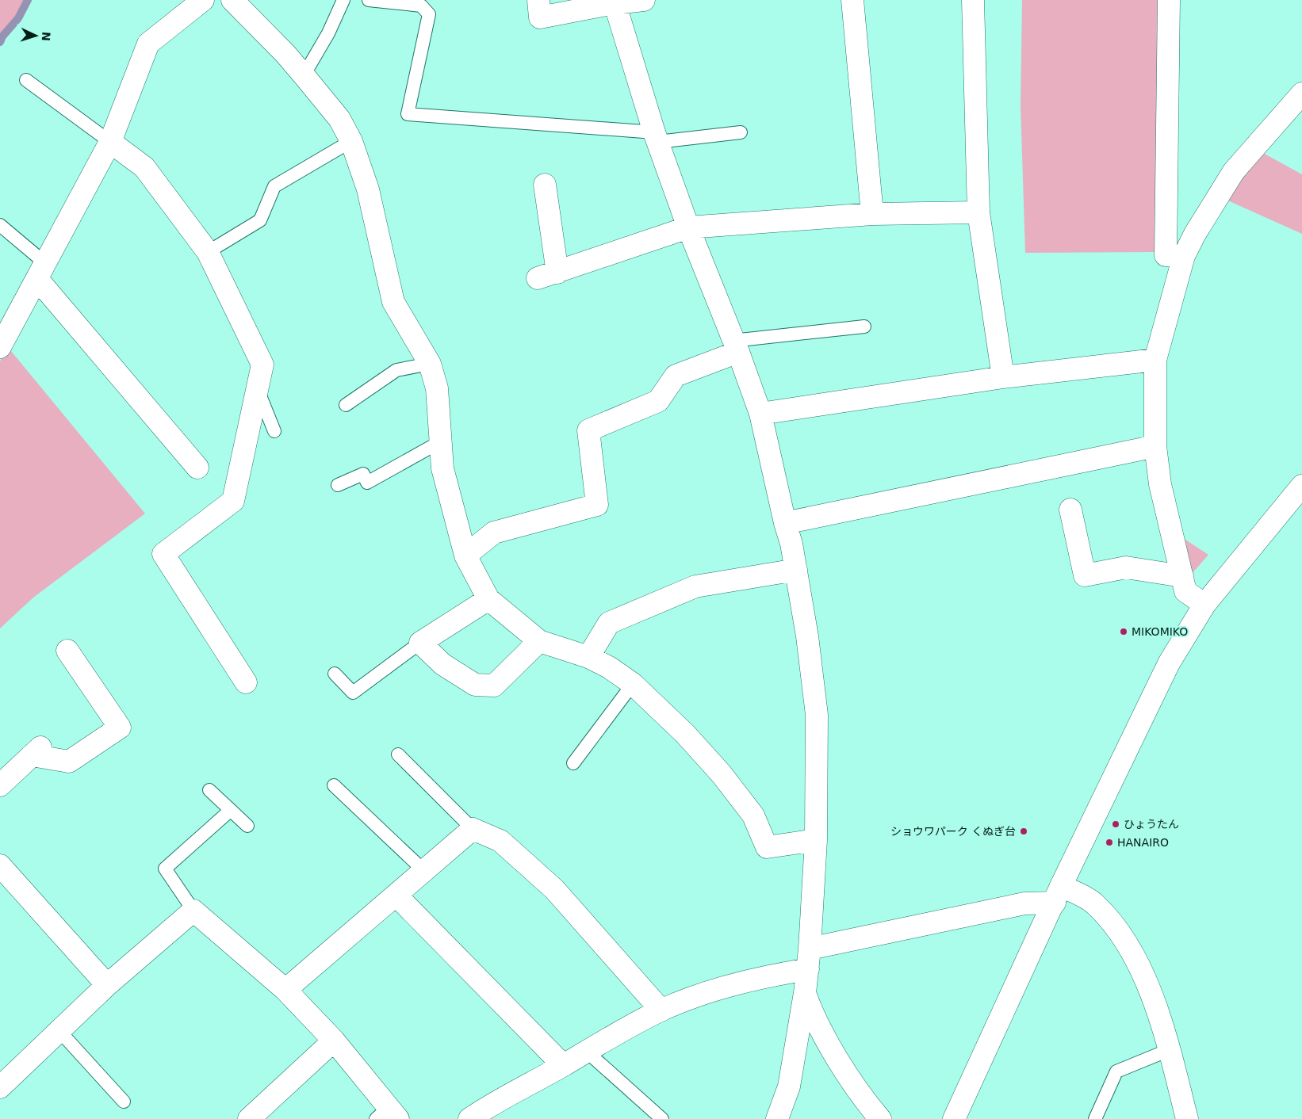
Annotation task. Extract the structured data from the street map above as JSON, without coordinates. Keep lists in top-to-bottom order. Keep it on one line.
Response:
{"places":["MIKOMIKO","ひょうたん","ショウワパーク くぬぎ台","HANAIRO"],"north":"right"}
